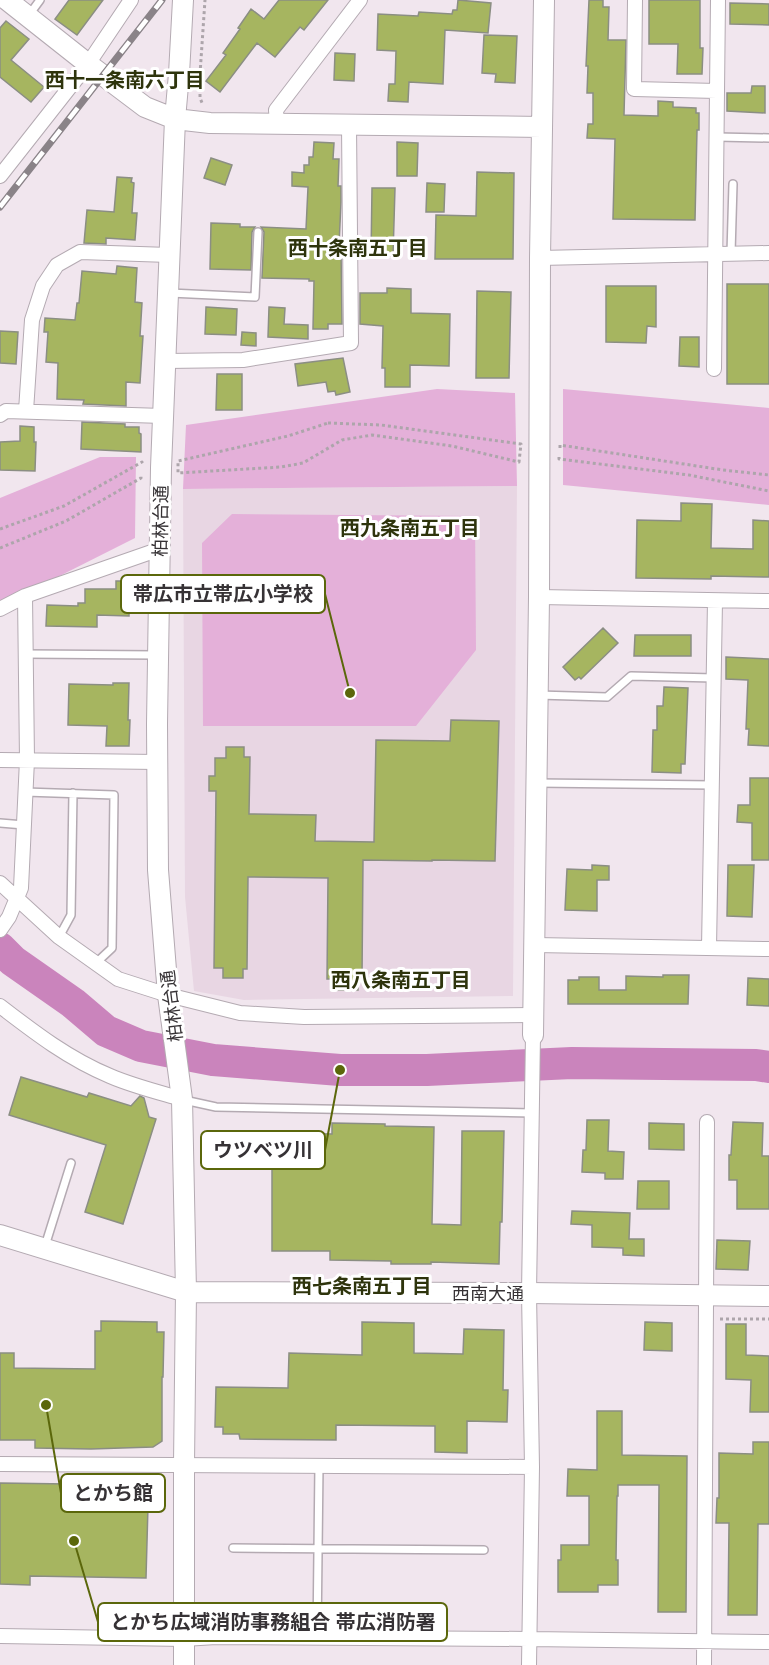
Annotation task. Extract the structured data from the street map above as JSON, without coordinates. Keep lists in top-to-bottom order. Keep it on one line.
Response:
{"streets":{"street":["柏林台通","西南大通"]},"crossings":[["柏林台通","西南大通"]],"districts":["西十一条南六丁目","西十条南五丁目","西九条南五丁目","西八条南五丁目","西七条南五丁目"],"places":["帯広市立帯広小学校","ウツベツ川","とかち館","とかち広域消防事務組合 帯広消防署"]}
